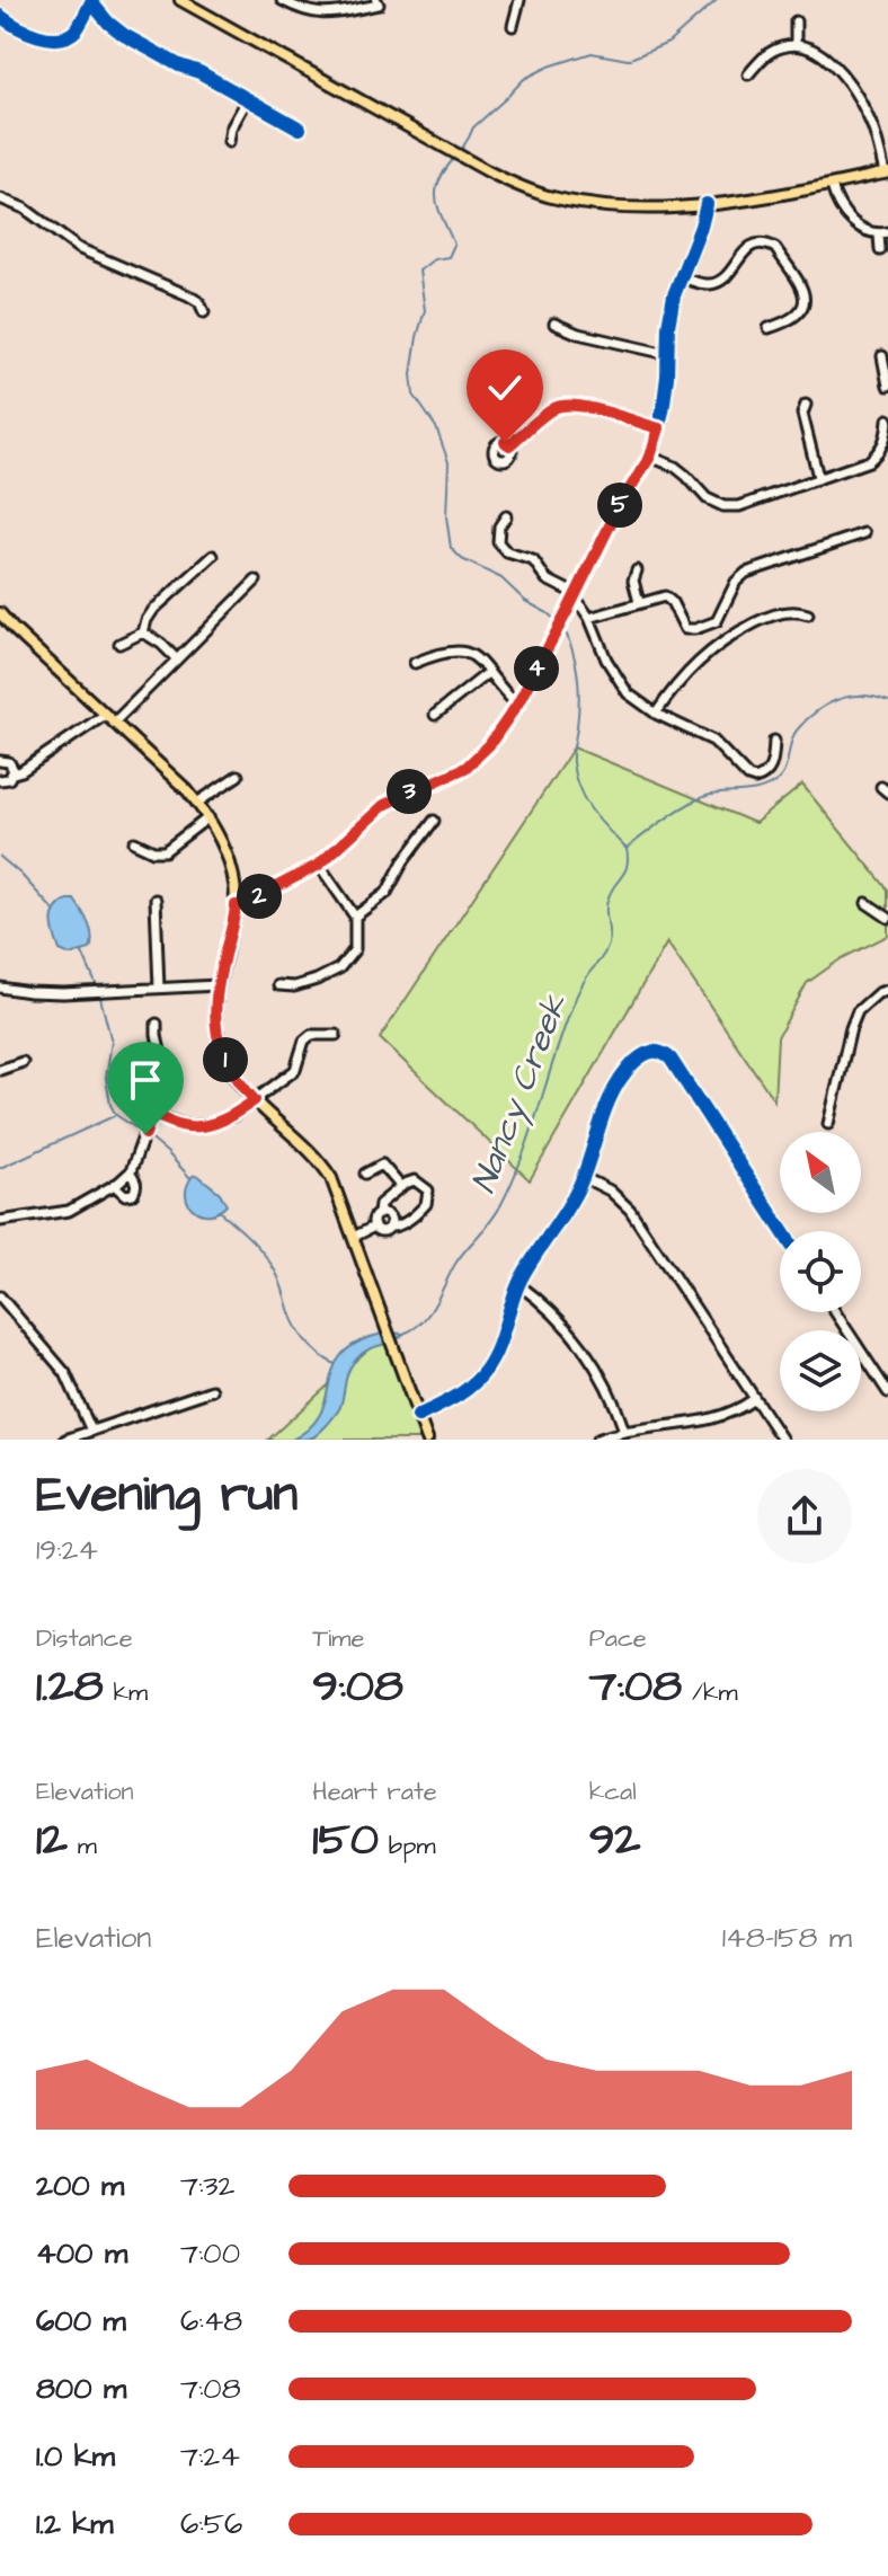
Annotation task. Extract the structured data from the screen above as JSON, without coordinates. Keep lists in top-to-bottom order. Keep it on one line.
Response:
{"water":["Nancy Creek"],"north":"top left","page":{"pins":["5","4","3","2","1"],"heading":["Evening run","19:24"],"stats":[["Distance","1.28 km"],["Time","9:08"],["Pace","7:08 /km"],["Elevation","12 m"],["Heart rate","150 bpm"],["kcal","92"]],"chart":["Elevation","148–158 m"],"list":[{"name":"200 m","note":"7:32"},{"name":"400 m","note":"7:00"},{"name":"600 m","note":"6:48"},{"name":"800 m","note":"7:08"},{"name":"1.0 km","note":"7:24"},{"name":"1.2 km","note":"6:56"}]}}
